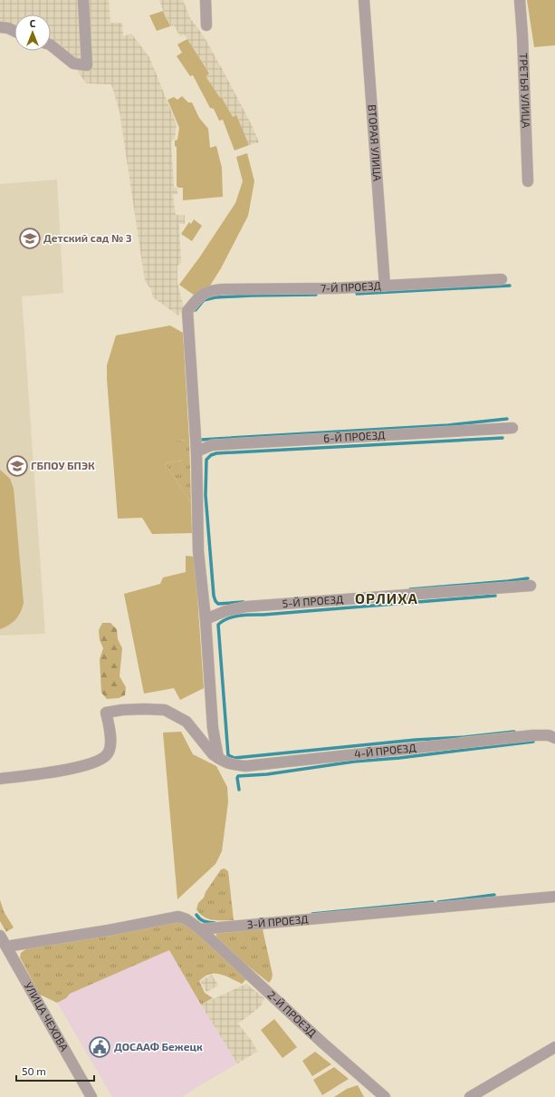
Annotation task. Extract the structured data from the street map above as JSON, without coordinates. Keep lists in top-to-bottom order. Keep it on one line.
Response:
{"streets":{"street":["ТРЕТЬЯ УЛИЦА","ВТОРАЯ УЛИЦА","7-Й ПРОЕЗД","6-Й ПРОЕЗД","5-Й ПРОЕЗД","4-Й ПРОЕЗД","3-Й ПРОЕЗД","2-Й ПРОЕЗД","УЛИЦА ЧЕХОВА"]},"crossings":[["ВТОРАЯ УЛИЦА","7-Й ПРОЕЗД"],["7-Й ПРОЕЗД","6-Й ПРОЕЗД"],["3-Й ПРОЕЗД","2-Й ПРОЕЗД"]],"districts":["ОРЛИХА"],"places":{"school or university":["Детский сад № 3","ГБПОУ БПЭК"],"public building":["ДОСААФ Бежецк"]},"scale_bar":"50 m","north":"top"}
